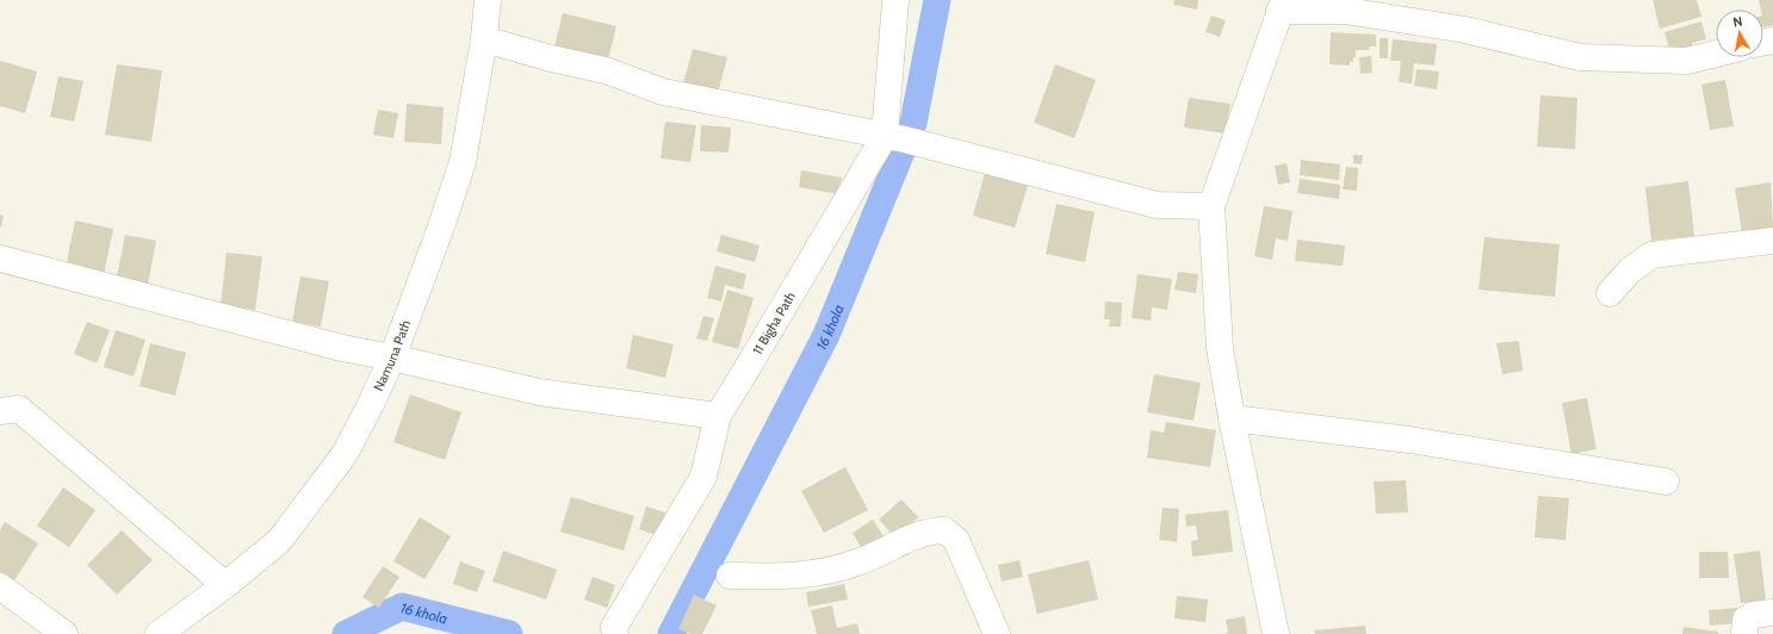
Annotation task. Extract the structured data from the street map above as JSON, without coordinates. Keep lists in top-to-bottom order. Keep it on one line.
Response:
{"streets":{"street":["11 Bigha Path","Namuna Path"]},"water":["16 khola"],"north":"top"}
